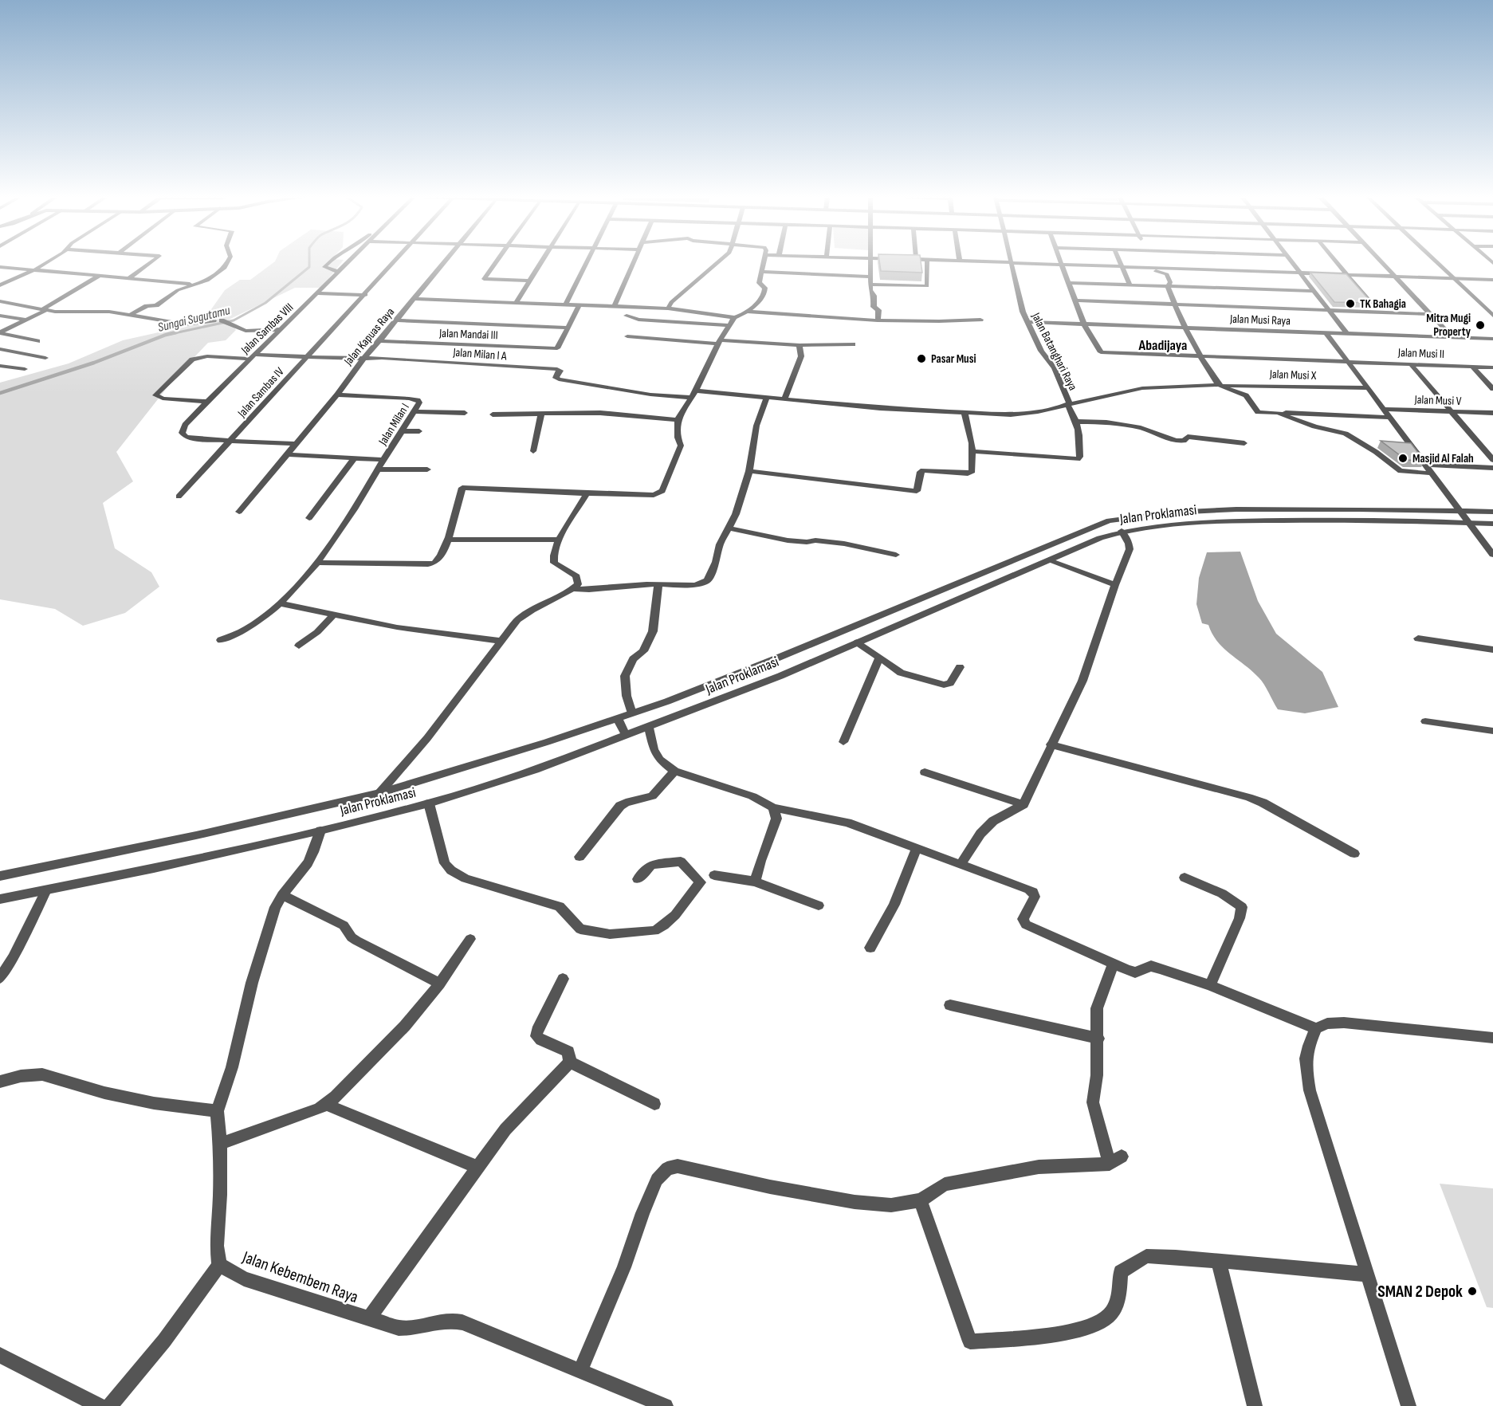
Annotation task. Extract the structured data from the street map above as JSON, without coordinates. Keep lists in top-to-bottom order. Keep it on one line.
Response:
{"streets":{"street":["Jalan Musi Raya","Jalan Sambas VIII","Jalan Mandai III","Jalan Kapuas Raya","Jalan Batanghari Raya","Jalan Musi II","Jalan Milan I A","Jalan Musi X","Jalan Sambas IV","Jalan Musi V","Jalan Milan I","Jalan Proklamasi","Jalan Kebembem Raya"]},"crossings":[["Jalan Musi Raya","Jalan Batanghari Raya"],["Jalan Musi Raya","Jalan Musi II"],["Jalan Sambas VIII","Jalan Sambas IV"],["Jalan Mandai III","Jalan Kapuas Raya"],["Jalan Kapuas Raya","Jalan Milan I A"],["Jalan Kapuas Raya","Jalan Milan I"],["Jalan Batanghari Raya","Jalan Musi X"],["Jalan Proklamasi","Jalan Kebembem Raya"]],"districts":["Abadijaya"],"water":["Sungai Sugutamu"],"places":["TK Bahagia","Mitra Mugi Property","Pasar Musi","Masjid Al Falah","SMAN 2 Depok"]}
